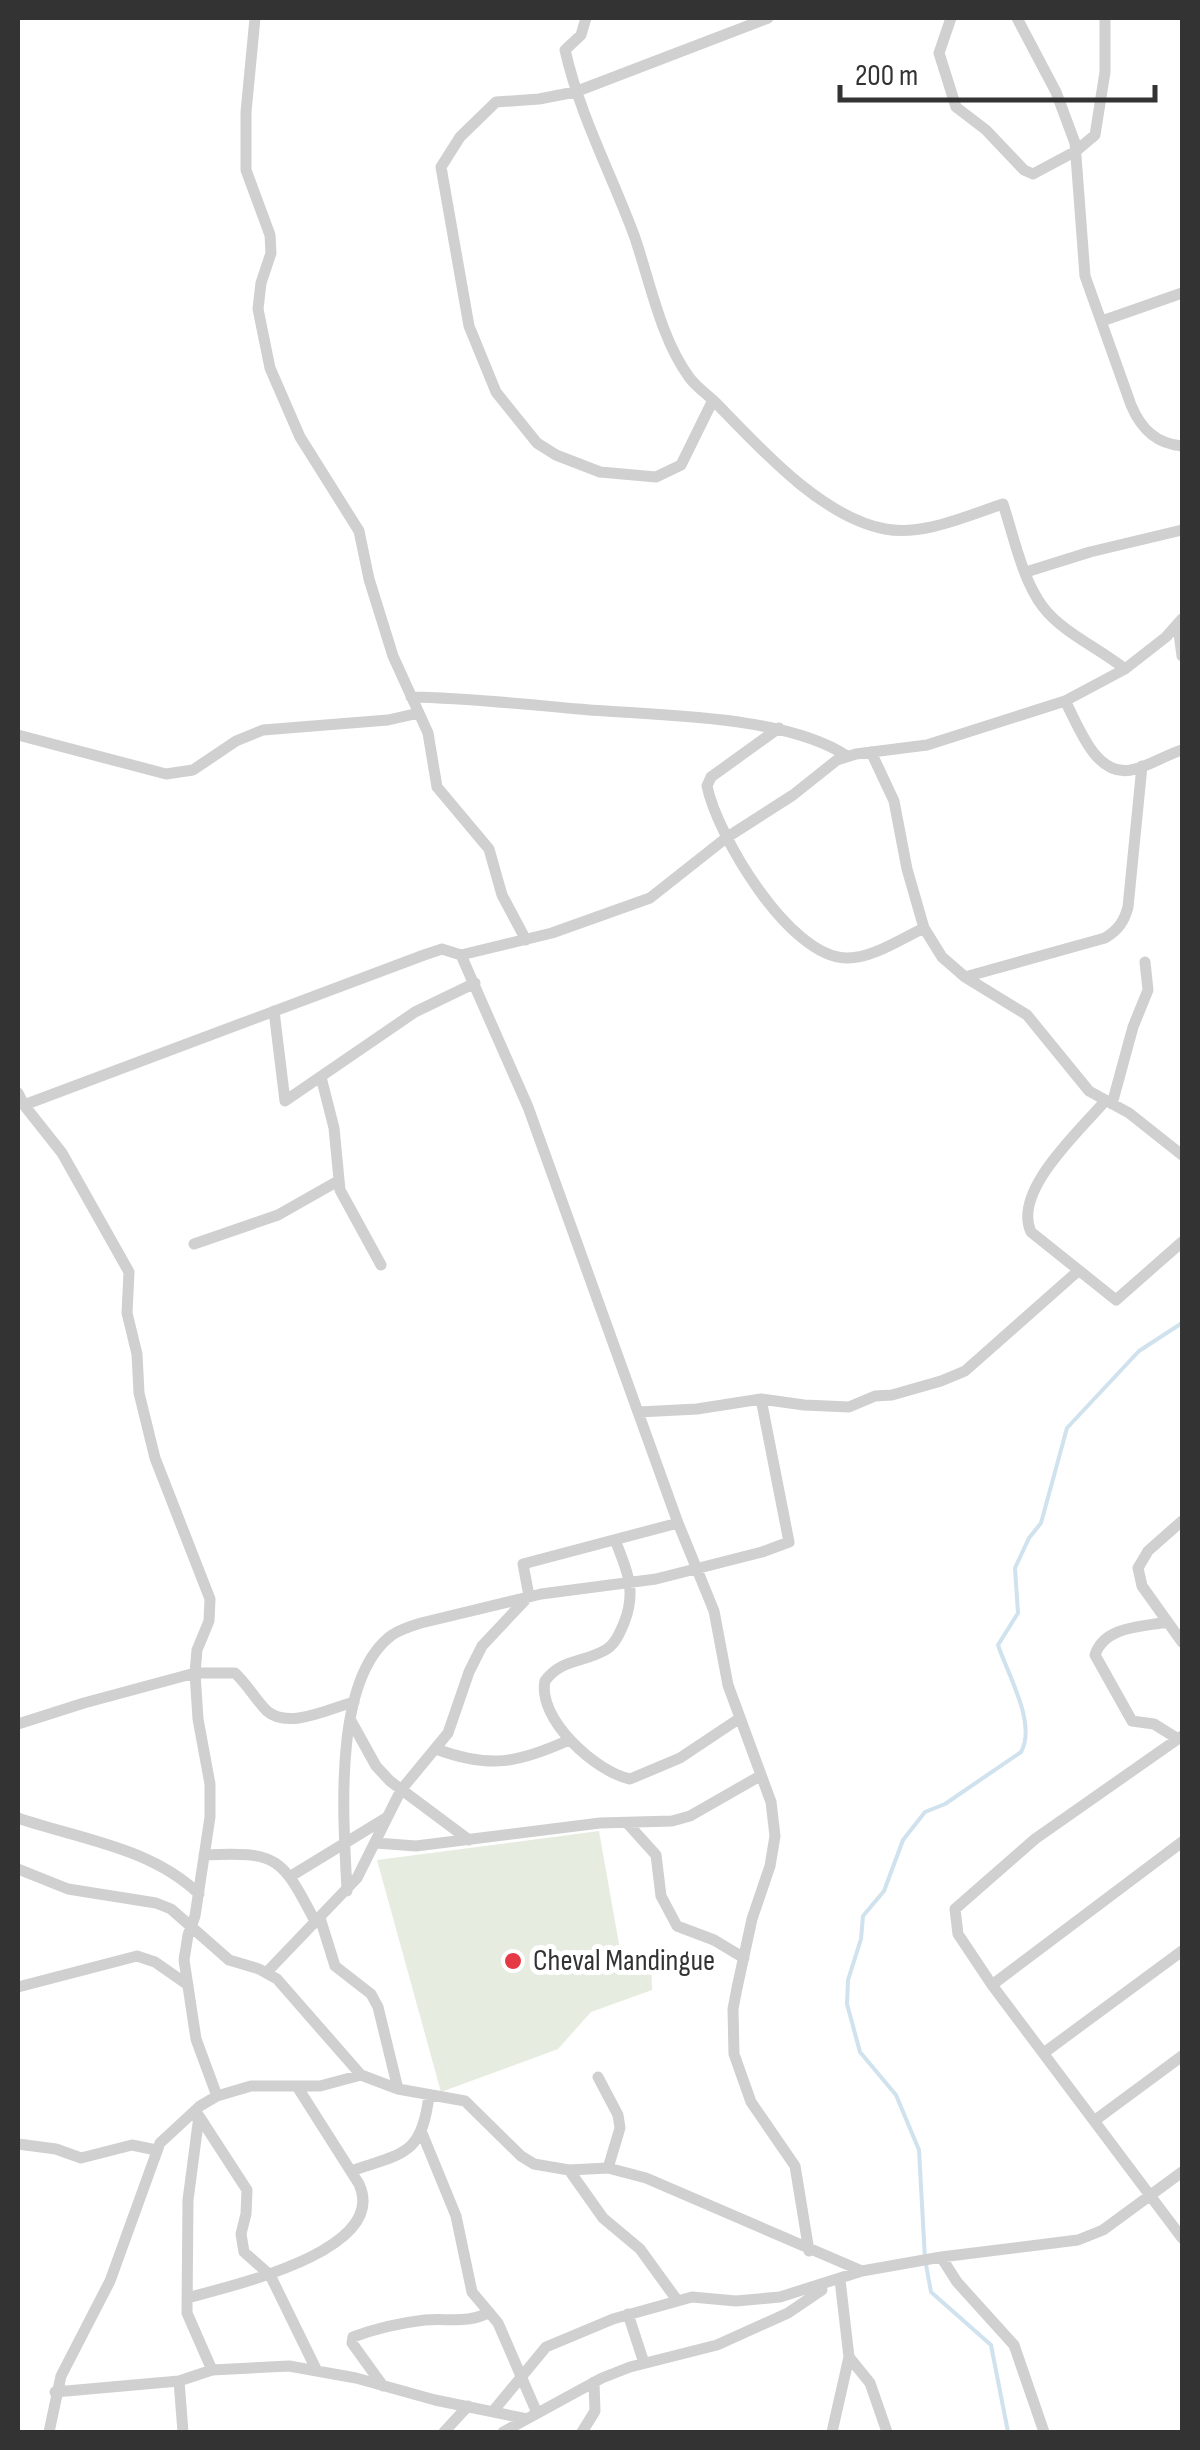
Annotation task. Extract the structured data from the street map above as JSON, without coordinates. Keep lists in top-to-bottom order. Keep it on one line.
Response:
{"places":["Cheval Mandingue"],"scale_bar":"200 m"}
